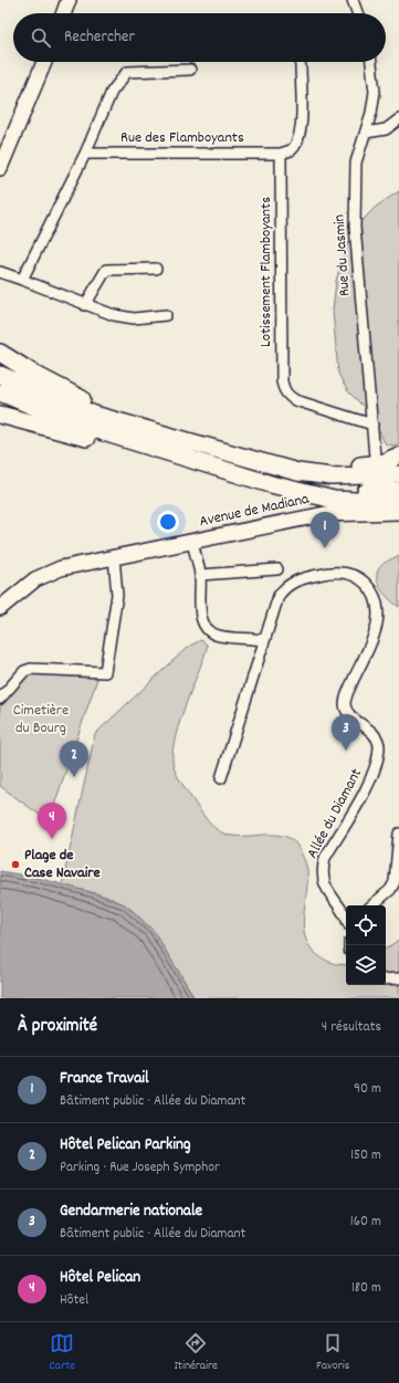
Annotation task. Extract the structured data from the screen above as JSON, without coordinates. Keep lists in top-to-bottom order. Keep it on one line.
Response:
{"streets":{"street":["Rue des Flamboyants","Rue du Jasmin","Lotissement Flamboyants","Avenue de Madiana","Allée du Diamant"]},"crossings":[["Rue des Flamboyants","Lotissement Flamboyants"],["Rue du Jasmin","Lotissement Flamboyants"]],"parks":["Cimetière du Bourg"],"places":["Plage de Case Navaire"],"page":{"search":"Rechercher","pins":["1","3","2","4"],"heading":["À proximité","4 résultats"],"list":[{"mark":"1","name":"France Travail","note":"Bâtiment public · Allée du Diamant","value":"90 m"},{"mark":"2","name":"Hôtel Pelican Parking","note":"Parking · Rue Joseph Symphor","value":"150 m"},{"mark":"3","name":"Gendarmerie nationale","note":"Bâtiment public · Allée du Diamant","value":"160 m"},{"mark":"4","name":"Hôtel Pelican","note":"Hôtel","value":"180 m"}],"nav":["Carte","Itinéraire","Favoris"]}}
